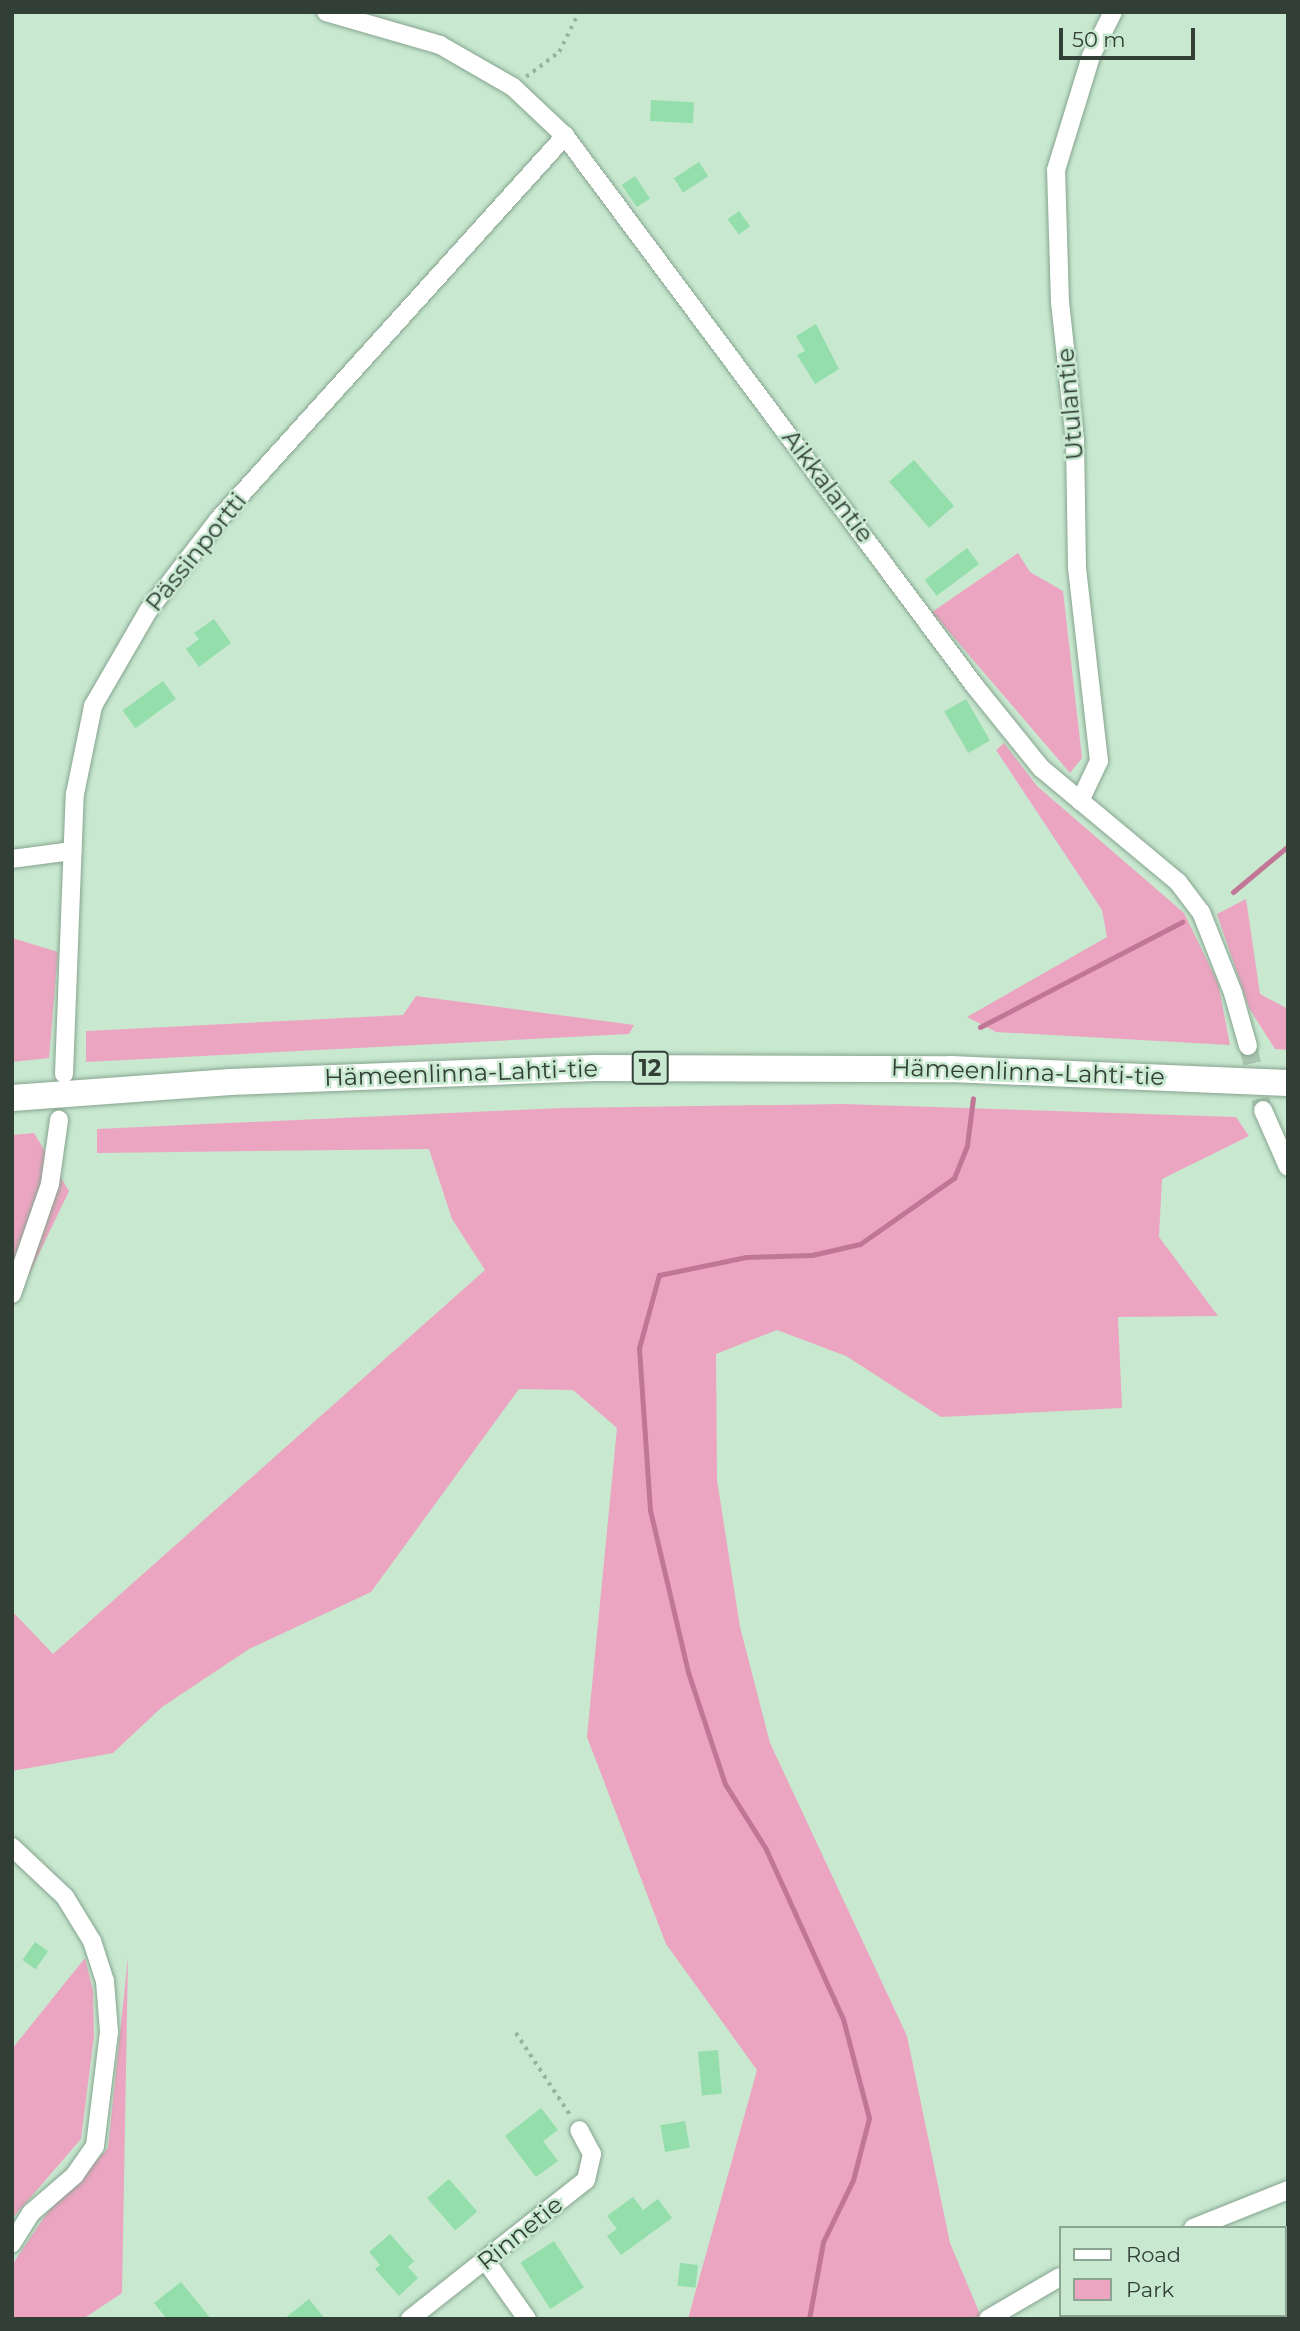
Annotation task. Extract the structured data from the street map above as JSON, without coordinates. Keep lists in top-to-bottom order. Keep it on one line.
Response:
{"streets":{"highway":["12","Hämeenlinna-Lahti-tie"],"street":["Utulantie","Aikkalantie","Pässinportti","Rinnetie"]},"crossings":[["Utulantie","Aikkalantie"],["Aikkalantie","Pässinportti"]],"legend":["Road","Park"],"scale_bar":"50 m"}
